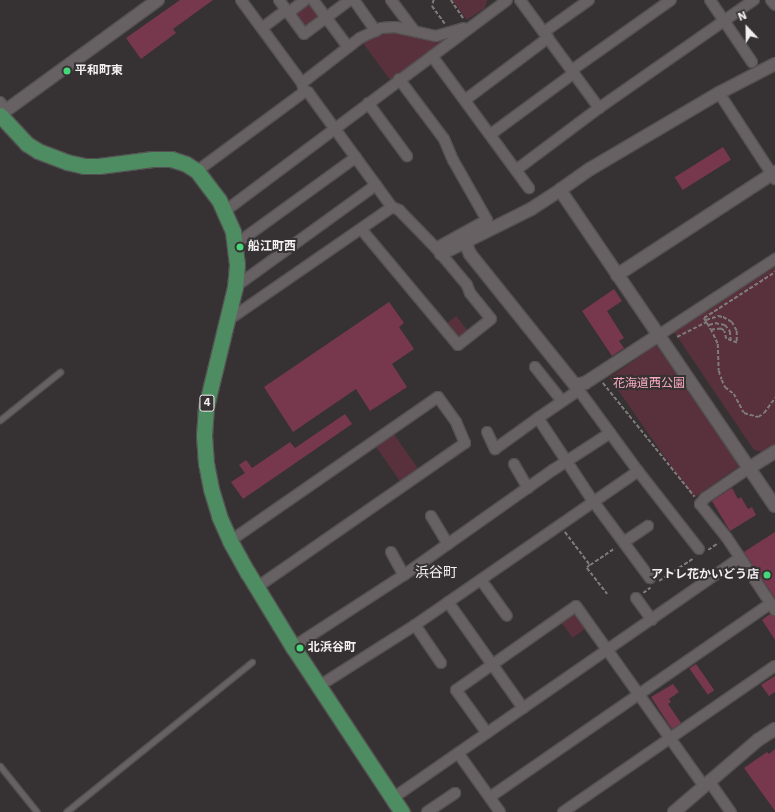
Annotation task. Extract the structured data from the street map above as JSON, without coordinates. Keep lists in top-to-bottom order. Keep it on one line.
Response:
{"streets":{"main road":["4"]},"districts":["浜谷町"],"parks":["花海道西公園"],"places":["平和町東","船江町西","アトレ花かいどう店","北浜谷町"],"north":"top"}
